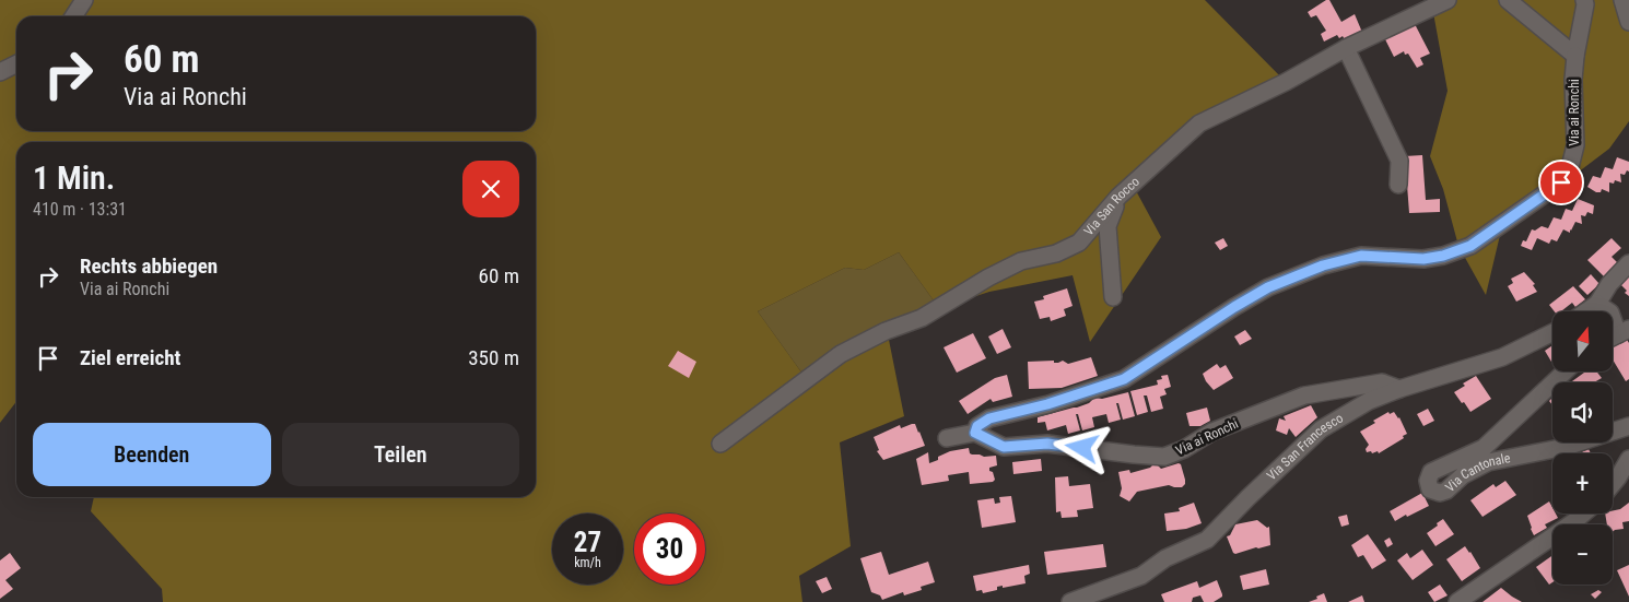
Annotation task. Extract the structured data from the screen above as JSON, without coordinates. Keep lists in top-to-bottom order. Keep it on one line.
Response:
{"streets":{"street":["Via ai Ronchi","Via San Rocco","Via San Francesco","Via Cantonale"]},"crossings":[["Via ai Ronchi","Via San Francesco"]],"north":"top","page":{"turn":["60 m","Via ai Ronchi"],"heading":["1 Min.","410 m · 13:31"],"list":[{"name":"Rechts abbiegen","note":"Via ai Ronchi","value":"60 m"},{"name":"Ziel erreicht","value":"350 m"}],"map_buttons":["+","−"],"buttons":["Beenden","Teilen"],"speed":"27 km/h","limit":"30"}}
